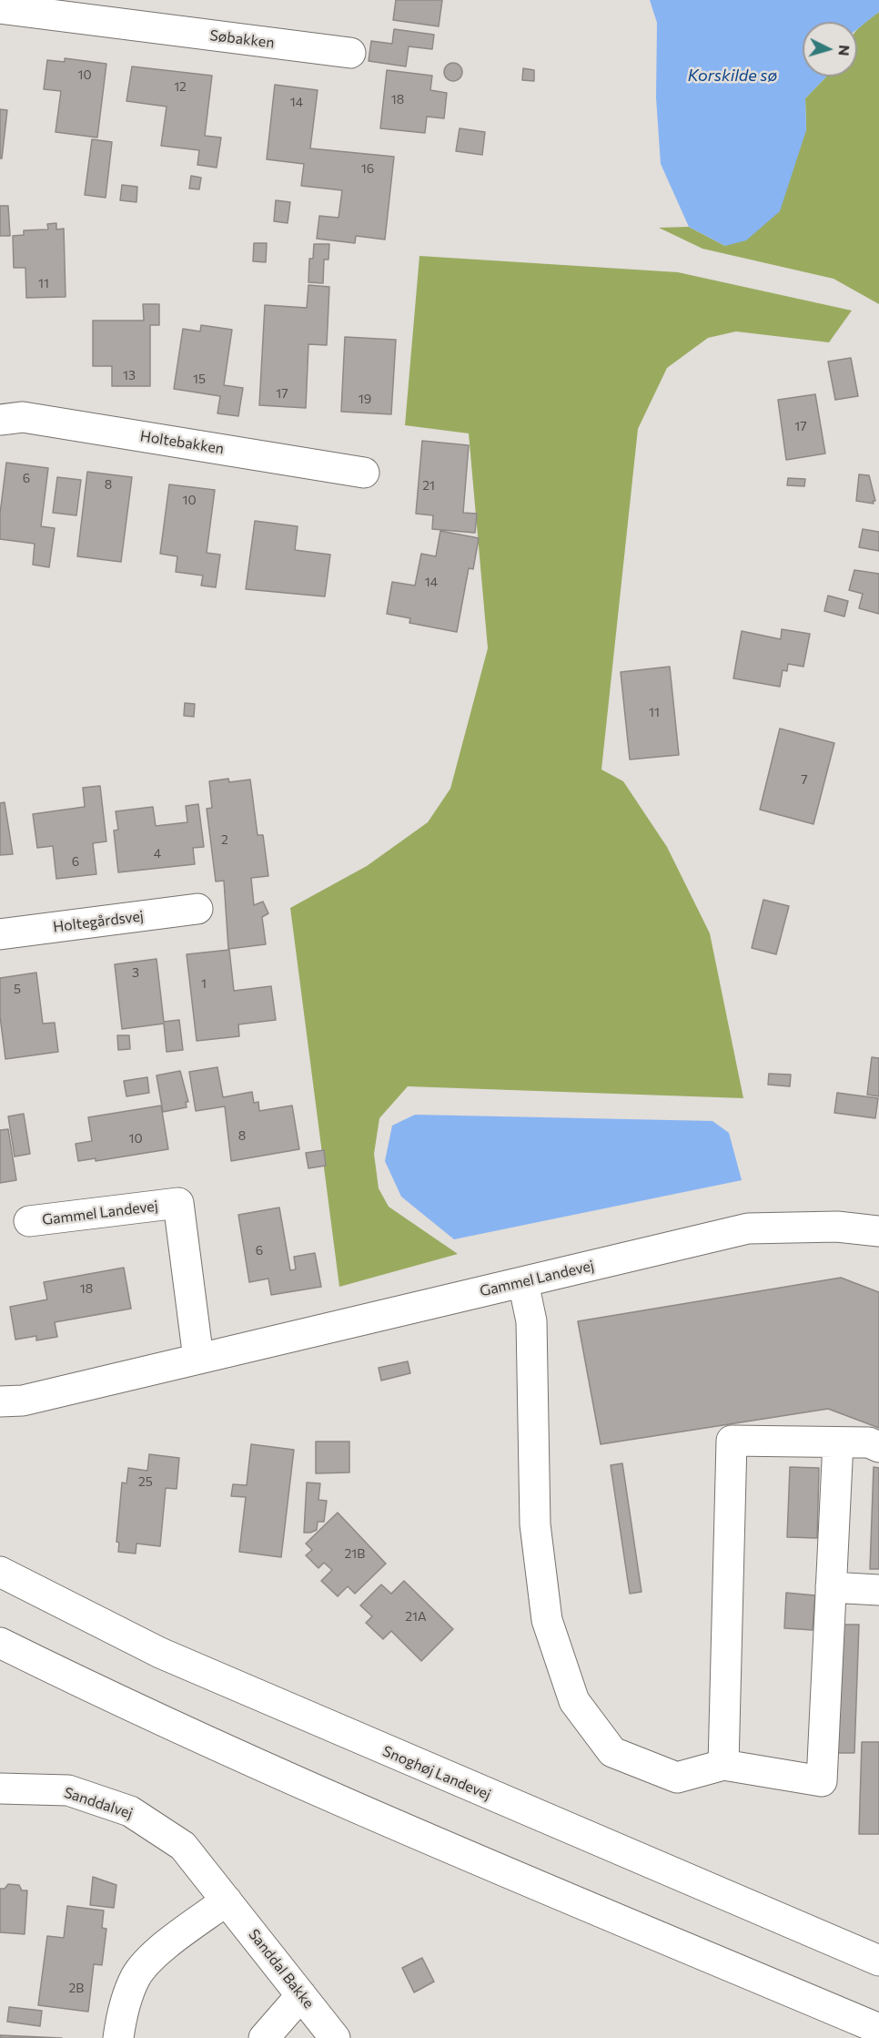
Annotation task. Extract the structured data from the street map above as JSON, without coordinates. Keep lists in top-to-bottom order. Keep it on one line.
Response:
{"streets":{"street":["Søbakken","Holtebakken","Holtegårdsvej","Gammel Landevej","Snoghøj Landevej","Sanddalvej","Sanddal Bakke"]},"crossings":[["Sanddalvej","Sanddal Bakke"]],"water":["Korskilde sø"],"house_numbers":["10","12","18","14","16","11","13","15","17","19","17","6","8","21","10","14","11","7","2","4","6","3","1","5","8","10","6","18","25","21B","21A","2B"],"north":"right"}
